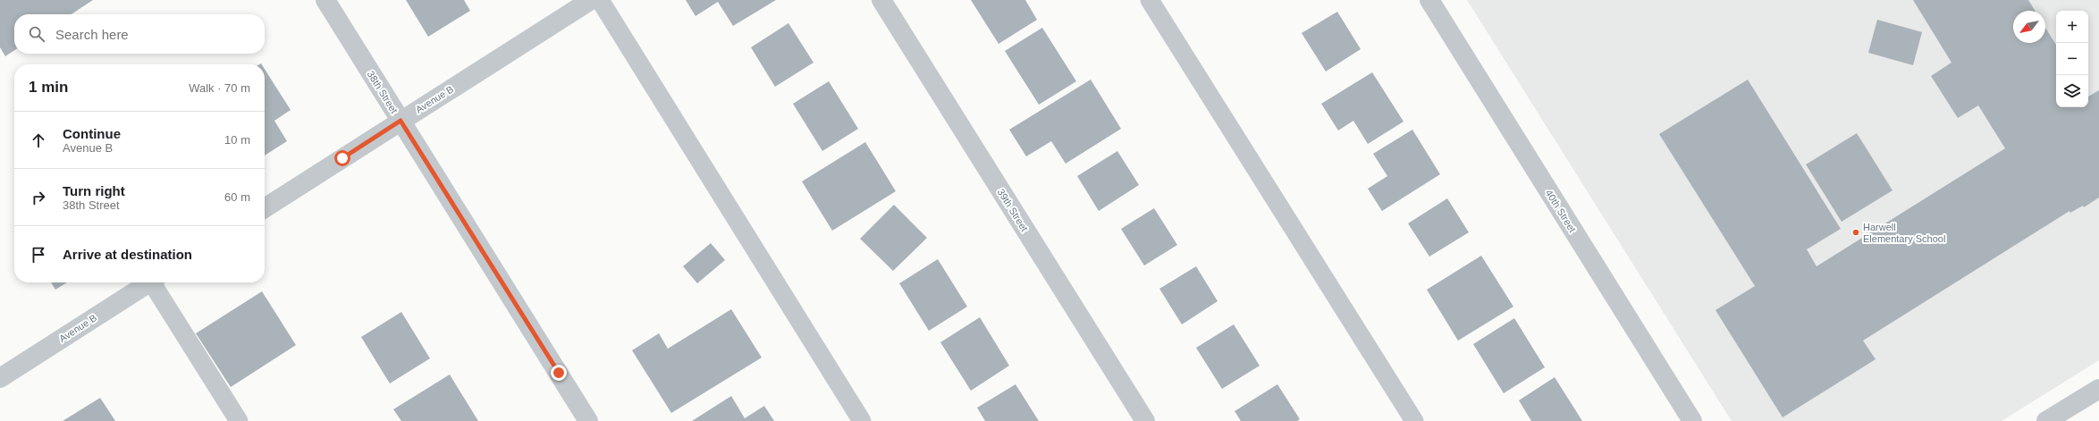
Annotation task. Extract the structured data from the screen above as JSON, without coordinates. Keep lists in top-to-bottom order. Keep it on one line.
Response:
{"streets":{"street":["38th Street","Avenue B","39th Street","40th Street"]},"crossings":[["38th Street","Avenue B"]],"places":["Harwell Elementary School"],"north":"bottom left","page":{"map_buttons":["+","−"],"search":"Search here","heading":["1 min","Walk · 70 m"],"list":[["Continue","Avenue B","10 m"],["Turn right","38th Street","60 m"],"Arrive at destination"]}}
